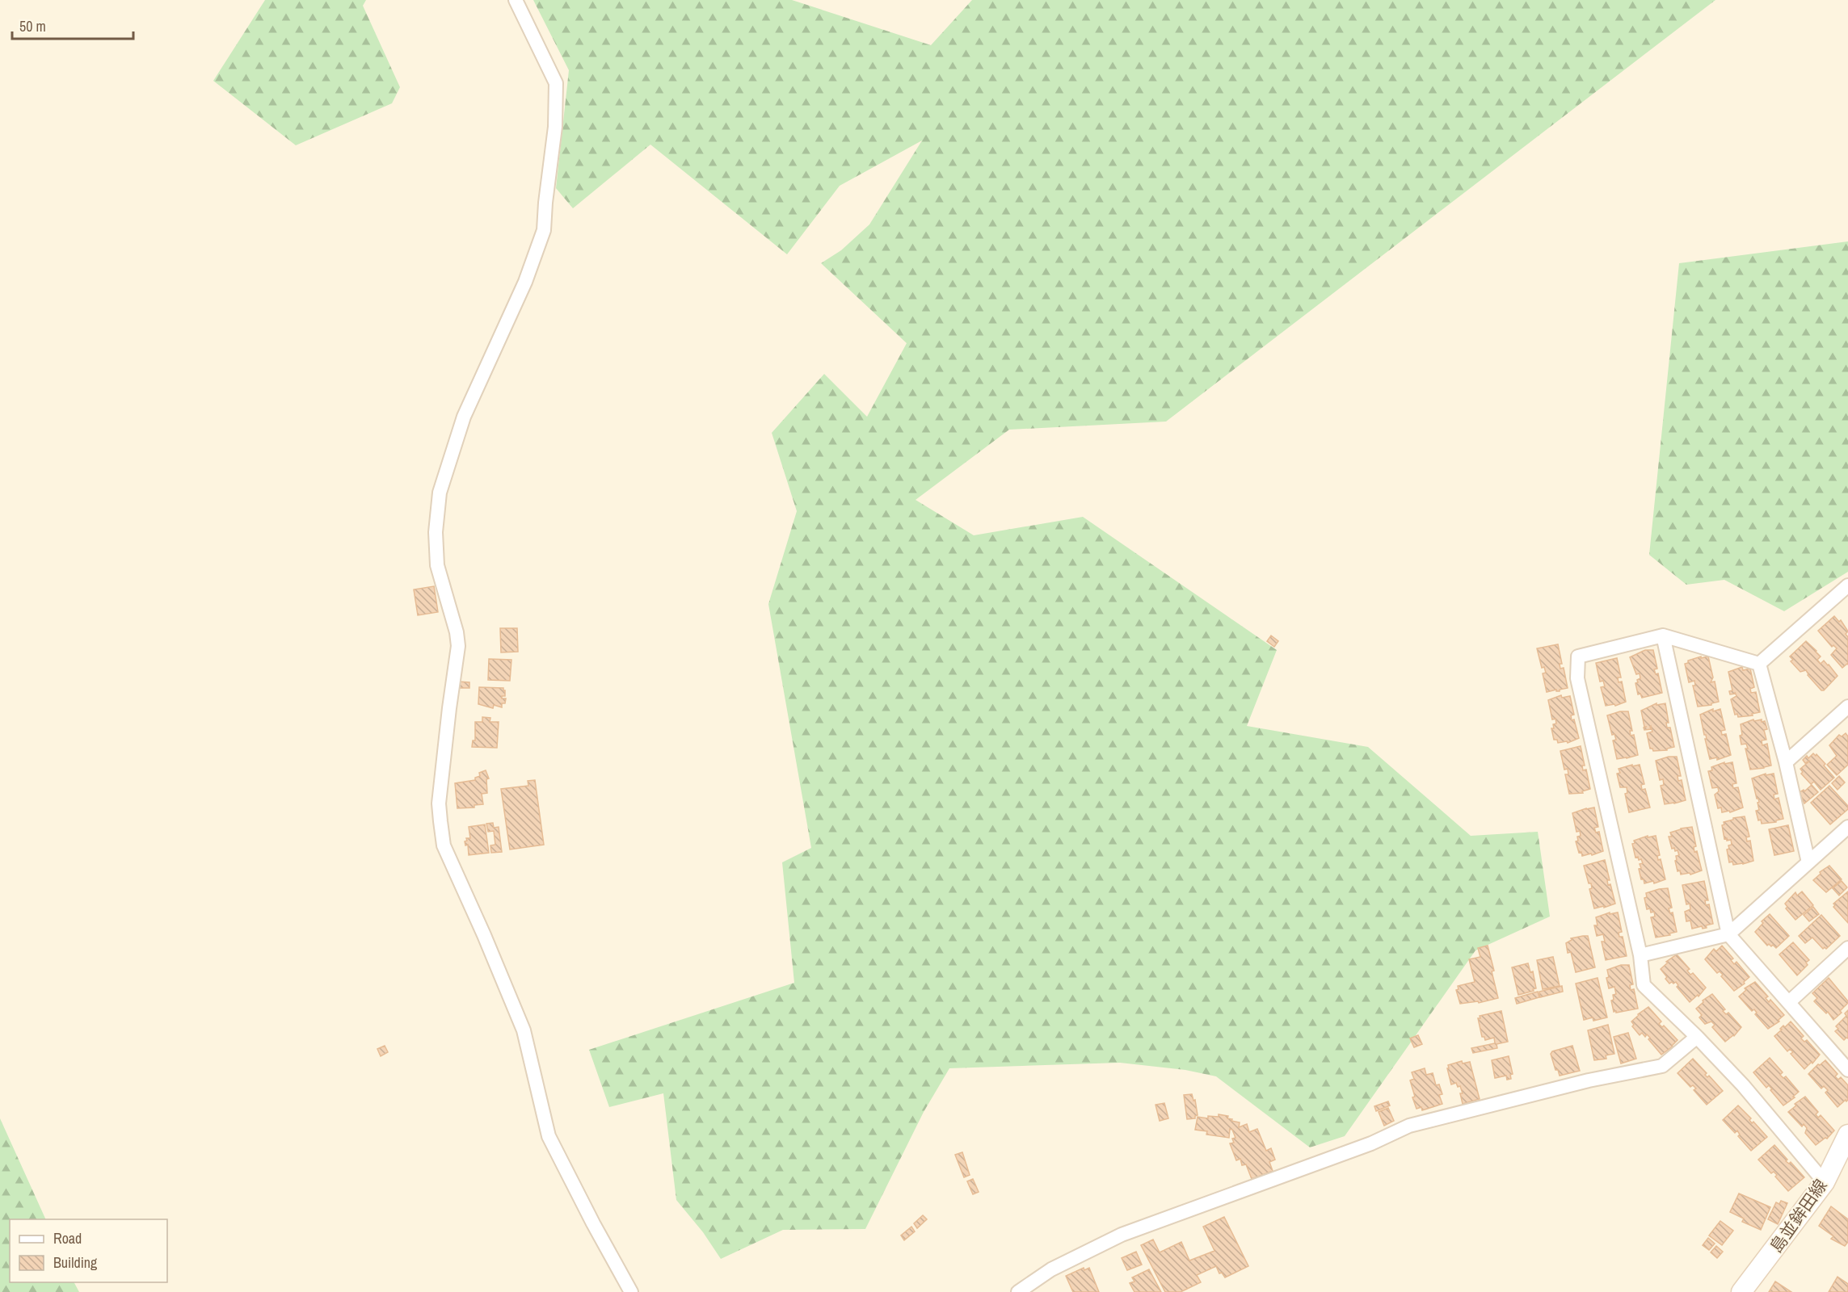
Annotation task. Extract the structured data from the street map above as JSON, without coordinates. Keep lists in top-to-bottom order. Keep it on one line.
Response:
{"streets":{"main road":["島並鉾田線"]},"legend":["Road","Building"],"scale_bar":"50 m"}
